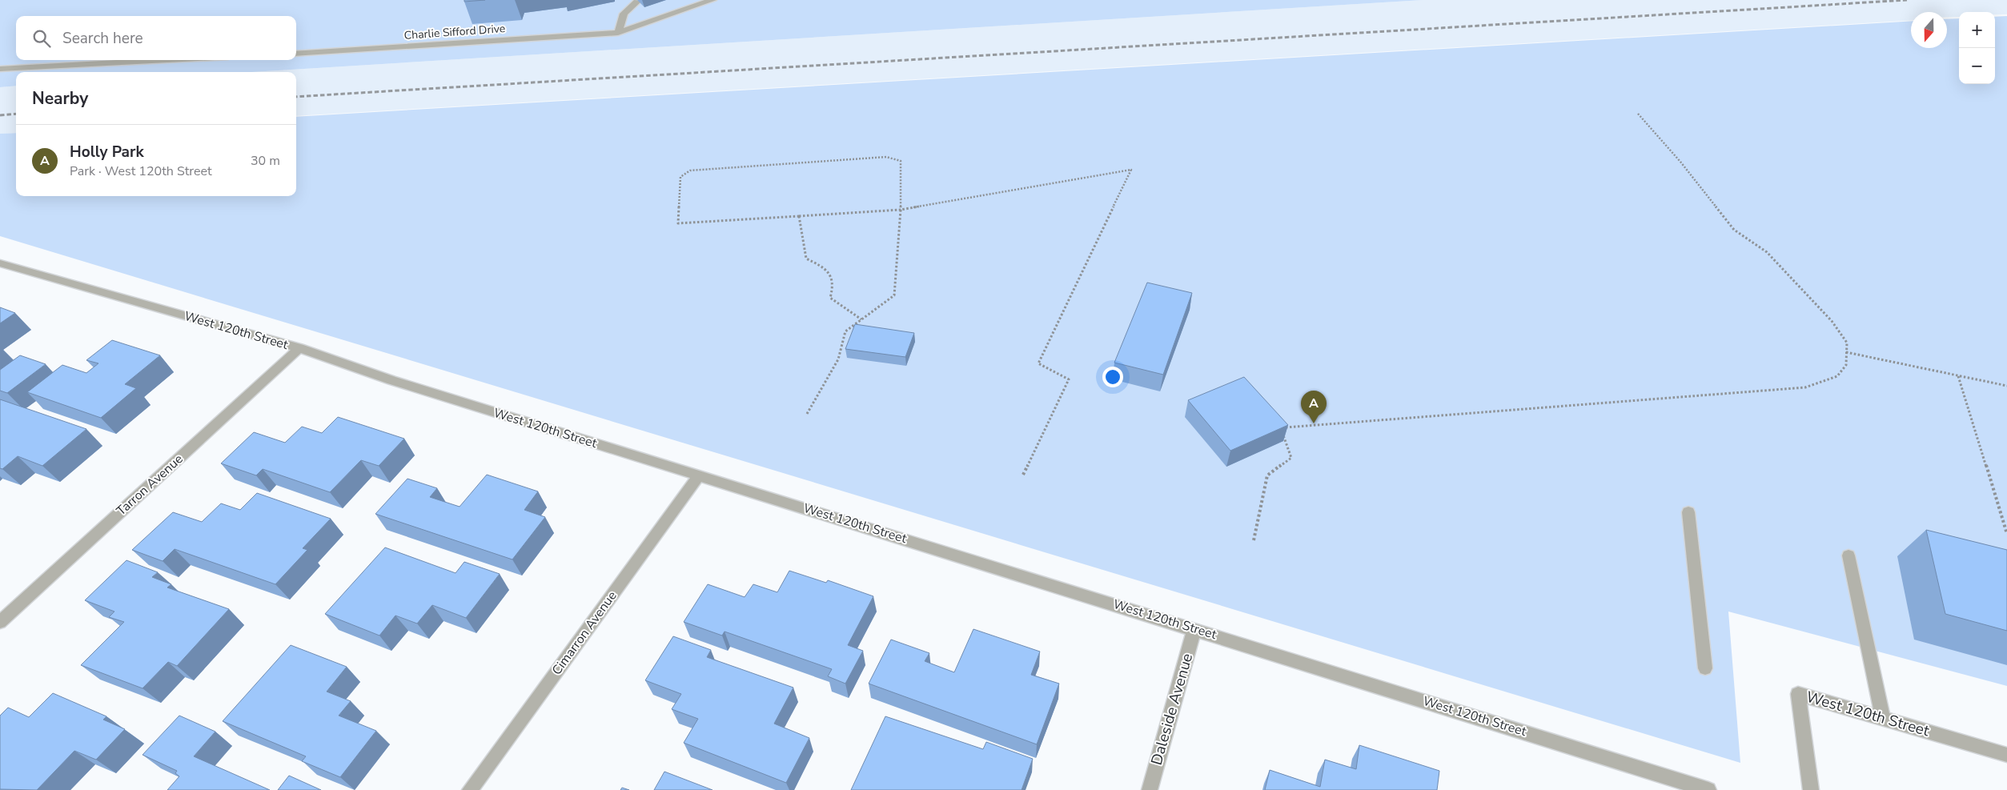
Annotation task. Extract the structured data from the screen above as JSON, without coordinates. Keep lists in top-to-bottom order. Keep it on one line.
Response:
{"streets":{"street":["Charlie Sifford Drive","West 120th Street","Tarron Avenue","Cimarron Avenue","Daleside Avenue"]},"crossings":[["West 120th Street","Tarron Avenue"],["West 120th Street","Cimarron Avenue"],["West 120th Street","Daleside Avenue"]],"north":"bottom","page":{"map_buttons":["+","−"],"search":"Search here","heading":"Nearby","list":[{"mark":"A","name":"Holly Park","note":"Park · West 120th Street","value":"30 m"}],"pins":"A"}}
